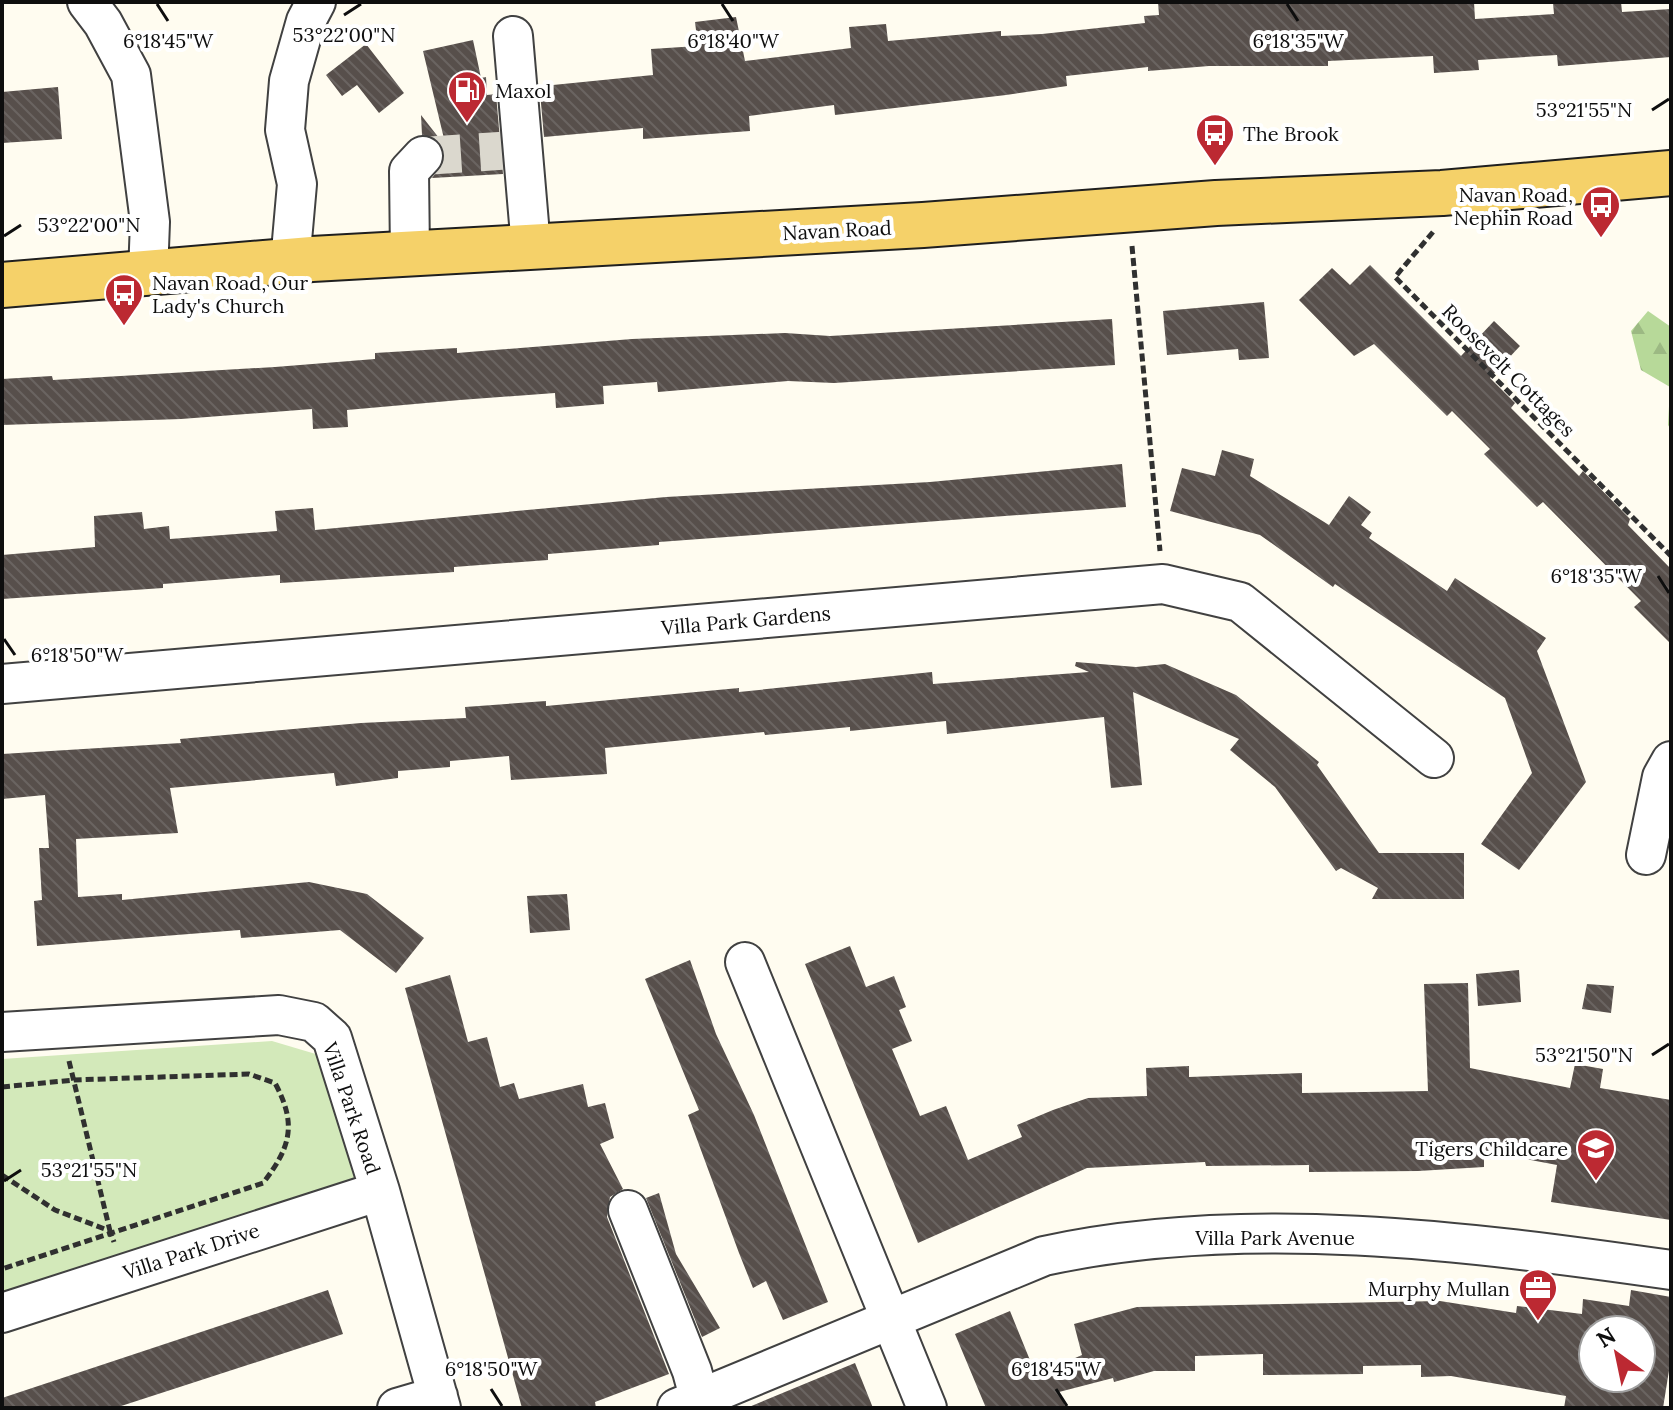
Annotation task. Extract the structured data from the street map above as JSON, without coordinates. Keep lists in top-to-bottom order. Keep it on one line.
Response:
{"streets":{"main road":["Navan Road"],"street":["Villa Park Gardens","Villa Park Road","Villa Park Avenue","Villa Park Drive"],"path":["Roosevelt Cottages"]},"crossings":[["Navan Road","Roosevelt Cottages"],["Villa Park Road","Villa Park Drive"]],"places":{"fuel station":["Maxol"],"bus stop":["The Brook","Navan Road, Nephin Road","Navan Road, Our Lady's Church"],"school or university":["Tigers Childcare"],"office":["Murphy Mullan"]},"north":"top left","coordinates":["53°22'00\"N","6°18'45\"W","6°18'40\"W","6°18'35\"W","53°21'55\"N","6°18'50\"W","53°21'50\"N"]}
